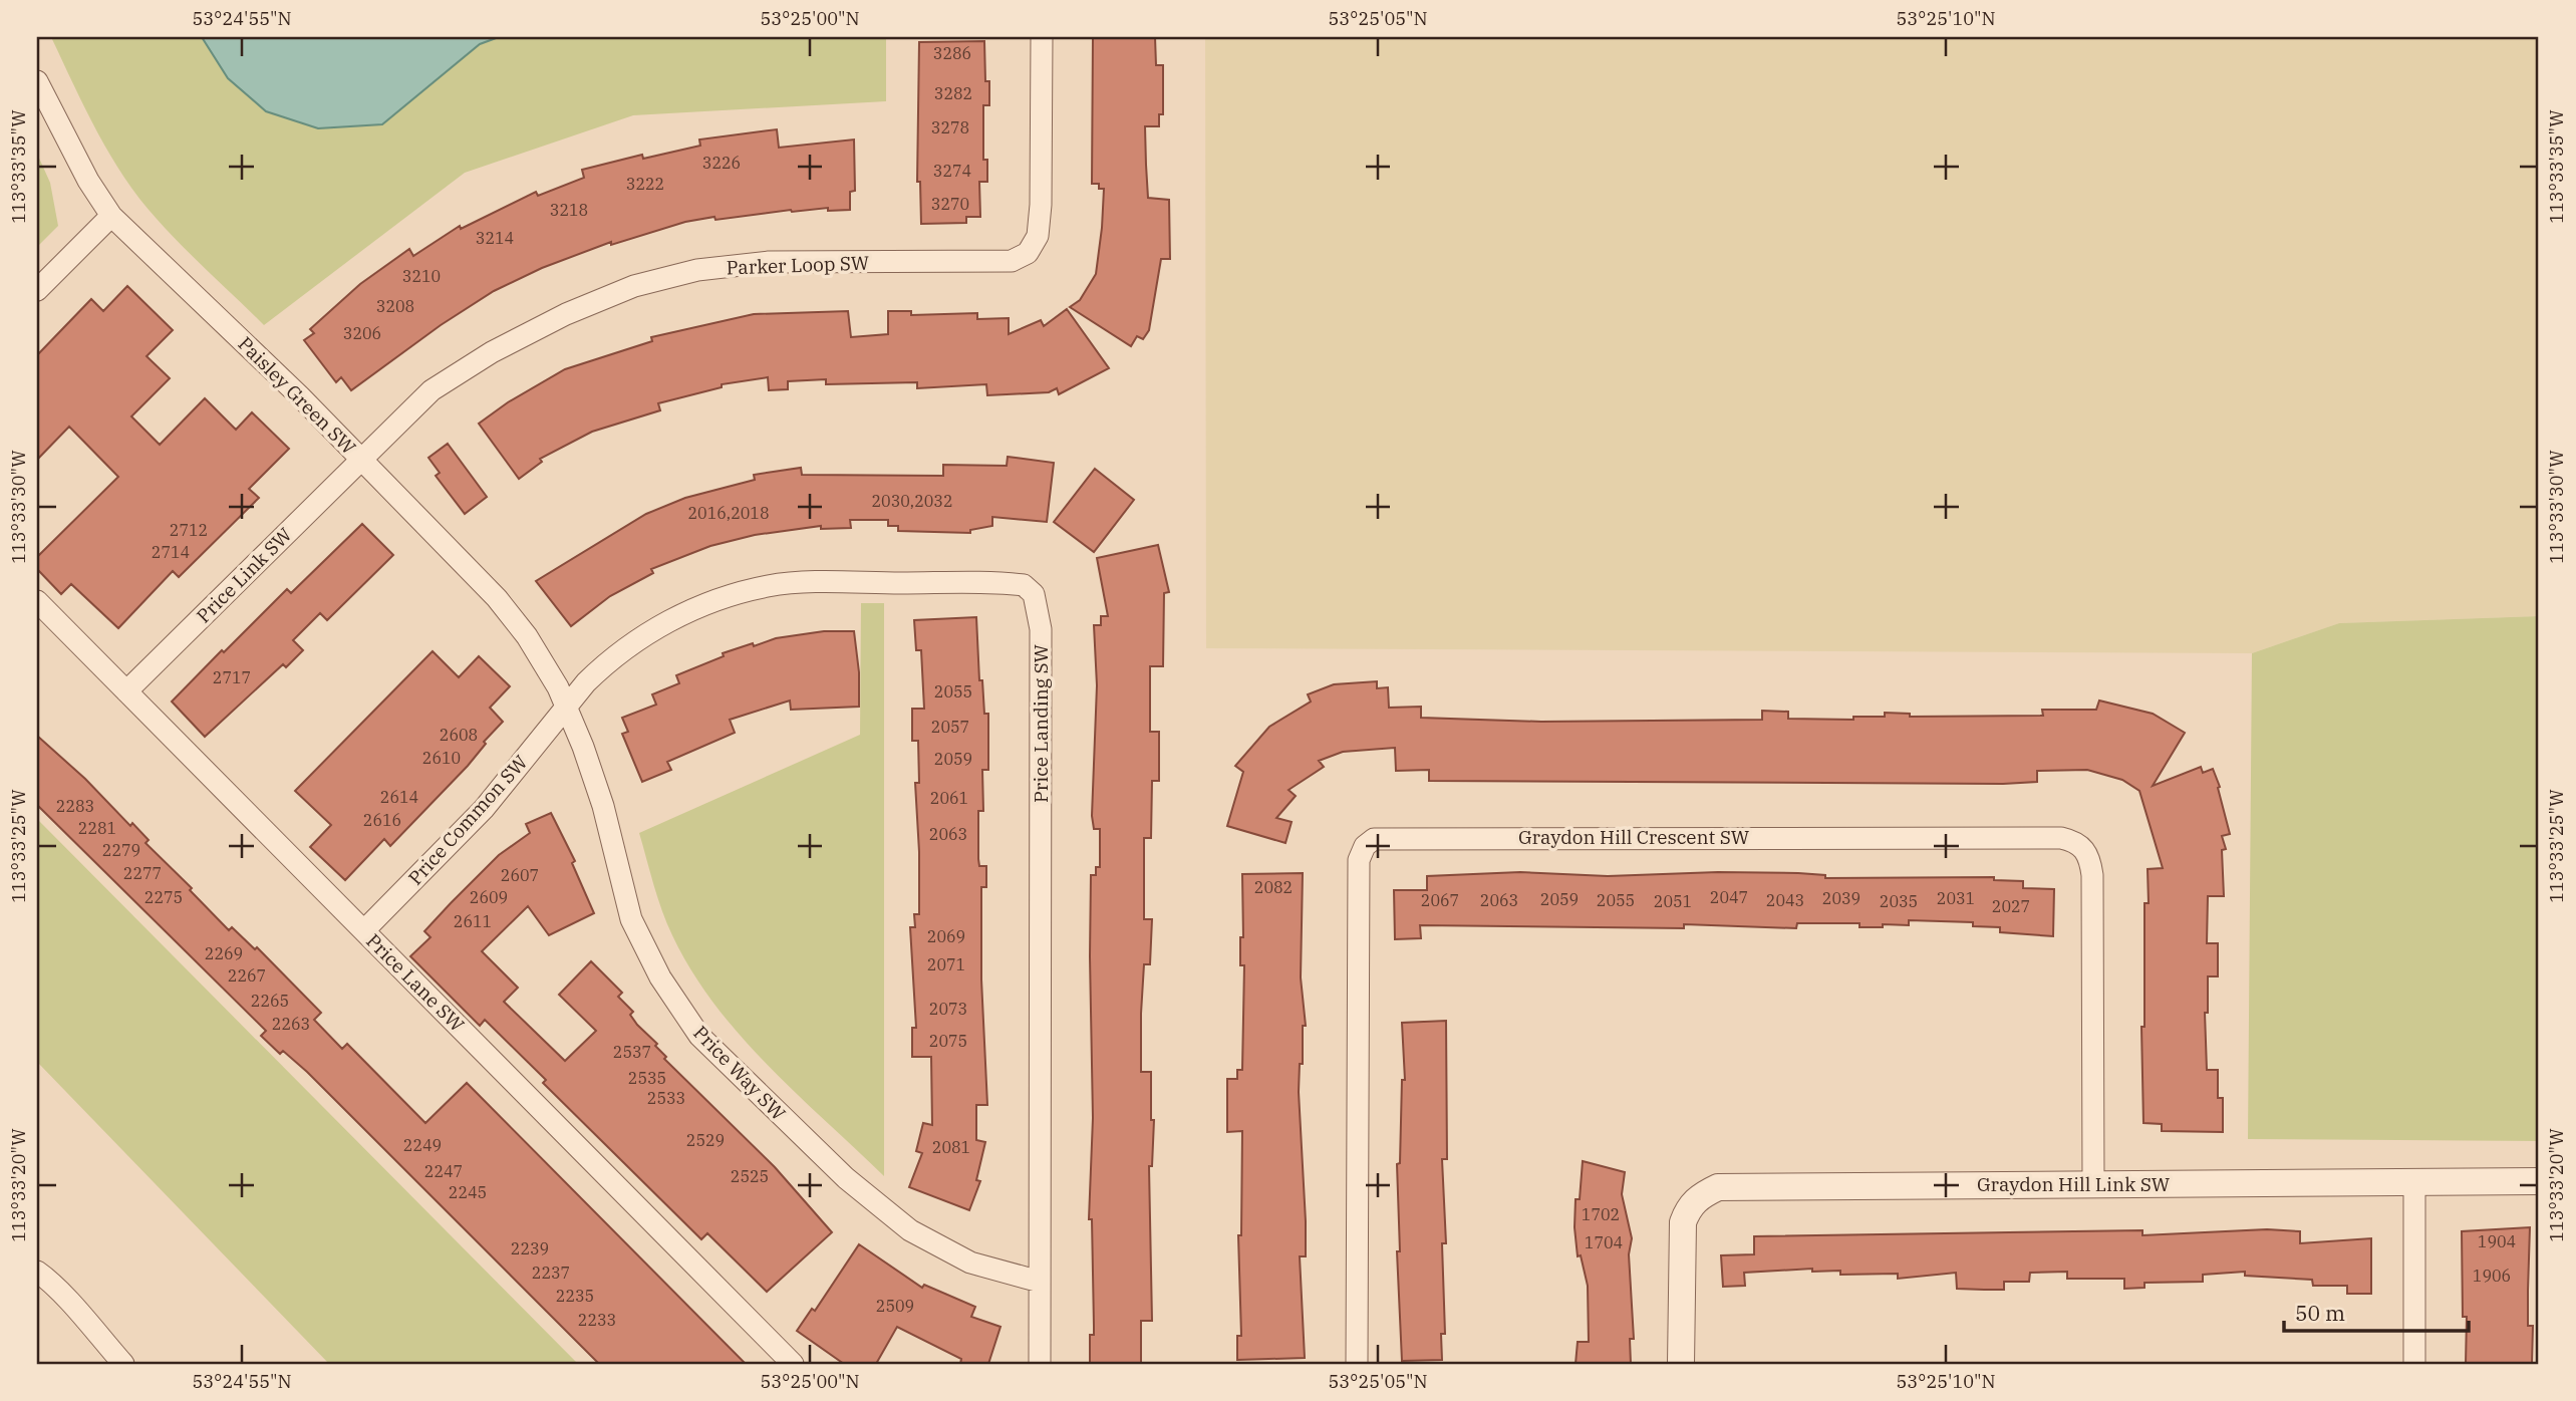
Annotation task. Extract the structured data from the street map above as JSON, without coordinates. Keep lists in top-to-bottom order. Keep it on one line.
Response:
{"streets":{"street":["Parker Loop SW","Paisley Green SW","Price Link SW","Price Landing SW","Price Common SW","Graydon Hill Crescent SW","Price Lane SW","Price Way SW","Graydon Hill Link SW"]},"crossings":[["Parker Loop SW","Paisley Green SW"],["Parker Loop SW","Price Link SW"],["Paisley Green SW","Price Link SW"],["Paisley Green SW","Price Landing SW"],["Paisley Green SW","Price Common SW"],["Paisley Green SW","Price Way SW"],["Price Link SW","Price Lane SW"],["Price Landing SW","Price Common SW"],["Price Landing SW","Price Way SW"],["Price Common SW","Price Lane SW"],["Price Common SW","Price Way SW"],["Graydon Hill Crescent SW","Graydon Hill Link SW"]],"house_numbers":["3286","3282","3278","3226","3274","3222","3270","3218","3214","3210","3208","3206","2030,2032","2016,2018","2712","2714","2717","2055","2057","2608","2610","2059","2614","2061","2283","2616","2281","2063","2279","2277","2607","2082","2275","2609","2047","2039","2031","2059","2067","2063","2055","2043","2051","2035","2027","2611","2069","2269","2071","2267","2265","2073","2263","2075","2537","2535","2533","2529","2249","2081","2247","2525","2245","1702","1904","1704","2239","2237","1906","2235","2509","2233"],"scale_bar":"50 m","coordinates":["53°24'55\"N","53°25'00\"N","53°25'05\"N","53°25'10\"N","113°33'35\"W","113°33'30\"W","113°33'25\"W","113°33'20\"W"]}
